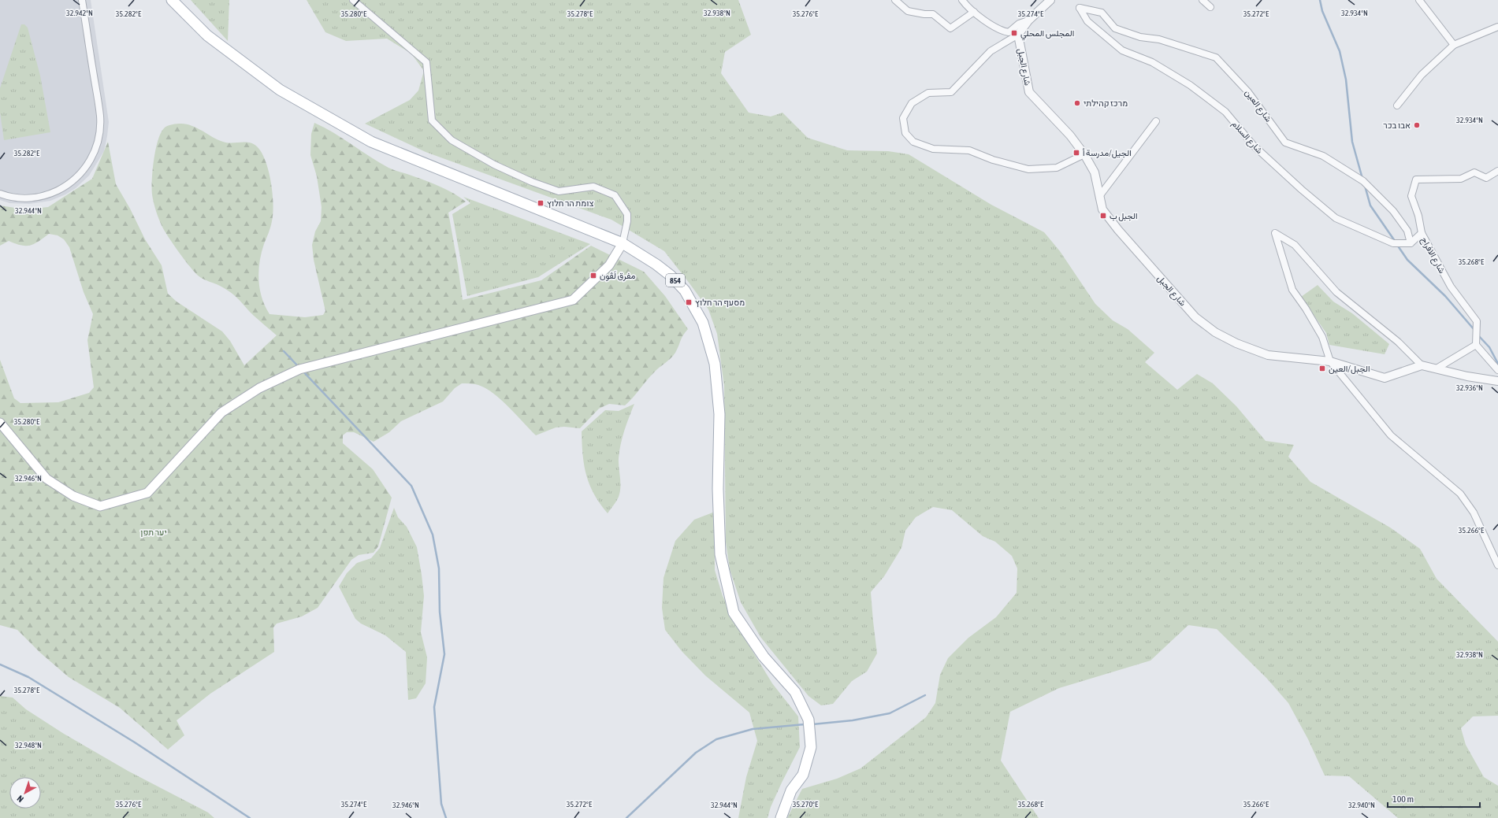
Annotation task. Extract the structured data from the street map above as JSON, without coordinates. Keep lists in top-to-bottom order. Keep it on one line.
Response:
{"streets":{"main road":["854"],"street":["شارع الجبل","شارع العين","شارع السلام","شارع الافراح"]},"crossings":[["شارع العين","شارع السلام"]],"parks":["יער תפן"],"places":{"transit":["المجلس المحلي","الجيل/مدرسة أ","צומת הר חלוץ","الجبل ب","مفرق لَڤون","מסעף הר חלוץ","الجبل/العين"],"other":["מרכז קהילתי","אבו בכר"]},"scale_bar":"100 m","north":"bottom left","coordinates":["32.934°N","32.942°N","32.938°N","35.282°E","35.280°E","35.278°E","35.276°E","35.274°E","35.272°E","32.944°N","35.268°E","32.936°N","32.946°N","35.266°E","32.948°N","35.270°E","32.940°N"]}
